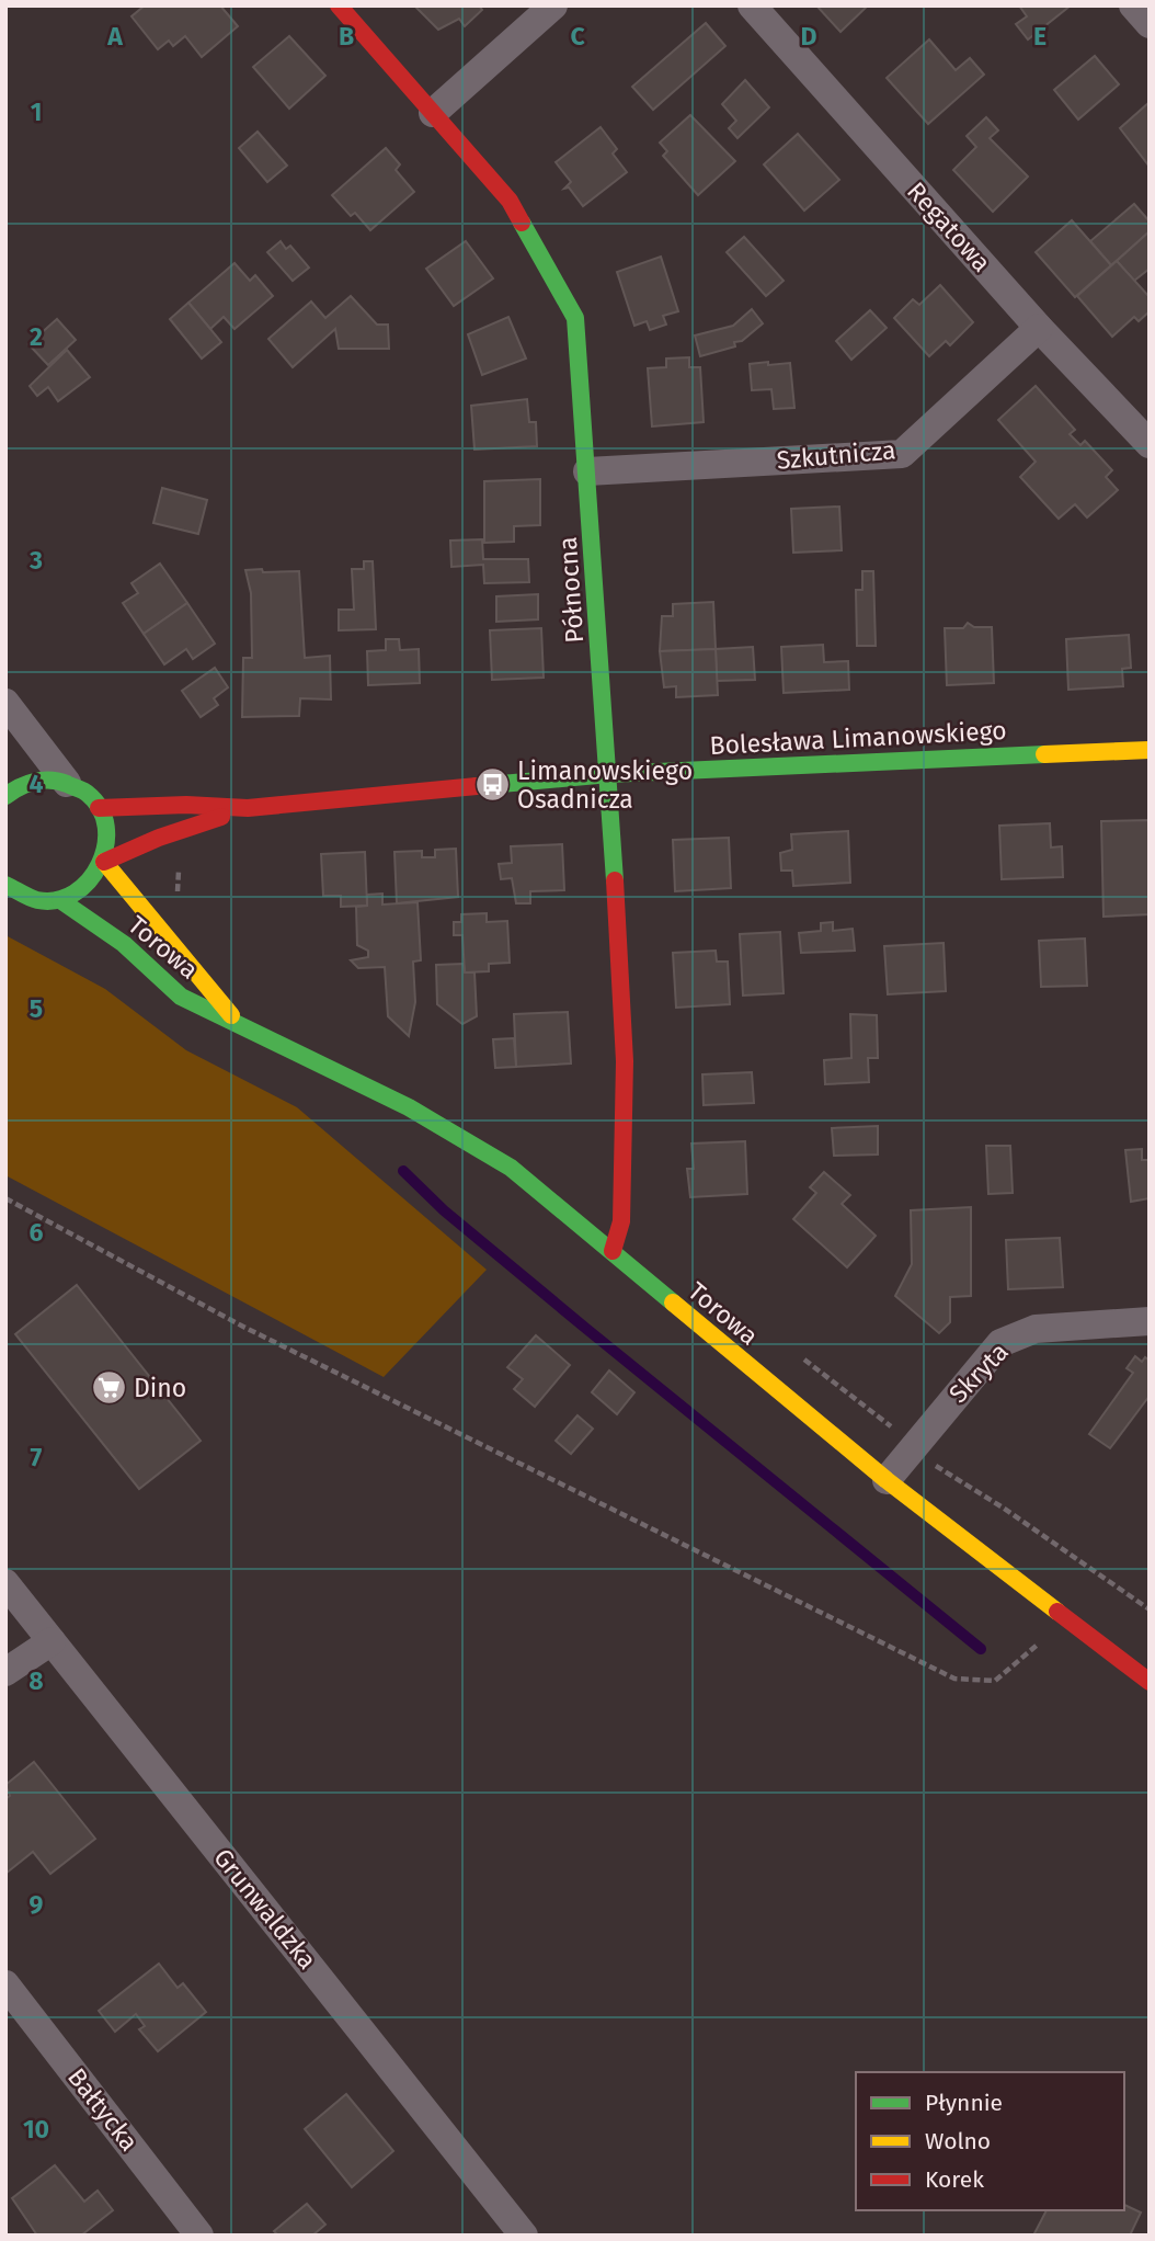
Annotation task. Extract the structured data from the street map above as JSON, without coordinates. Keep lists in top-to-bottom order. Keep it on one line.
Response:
{"streets":{"street":["Regatowa","Szkutnicza","Północna","Bolesława Limanowskiego","Torowa","Skryta","Grunwaldzka","Bałtycka"]},"crossings":[["Regatowa","Szkutnicza"],["Szkutnicza","Północna"],["Północna","Bolesława Limanowskiego"],["Północna","Torowa"],["Bolesława Limanowskiego","Torowa"],["Torowa","Skryta"]],"places":{"bus stop":["Limanowskiego Osadnicza"],"supermarket":["Dino"]},"legend":["Płynnie","Wolno","Korek"],"grid":{"columns":["A","B","C","D","E"],"rows":["1","2","3","4","5","6","7","8","9","10"]}}
